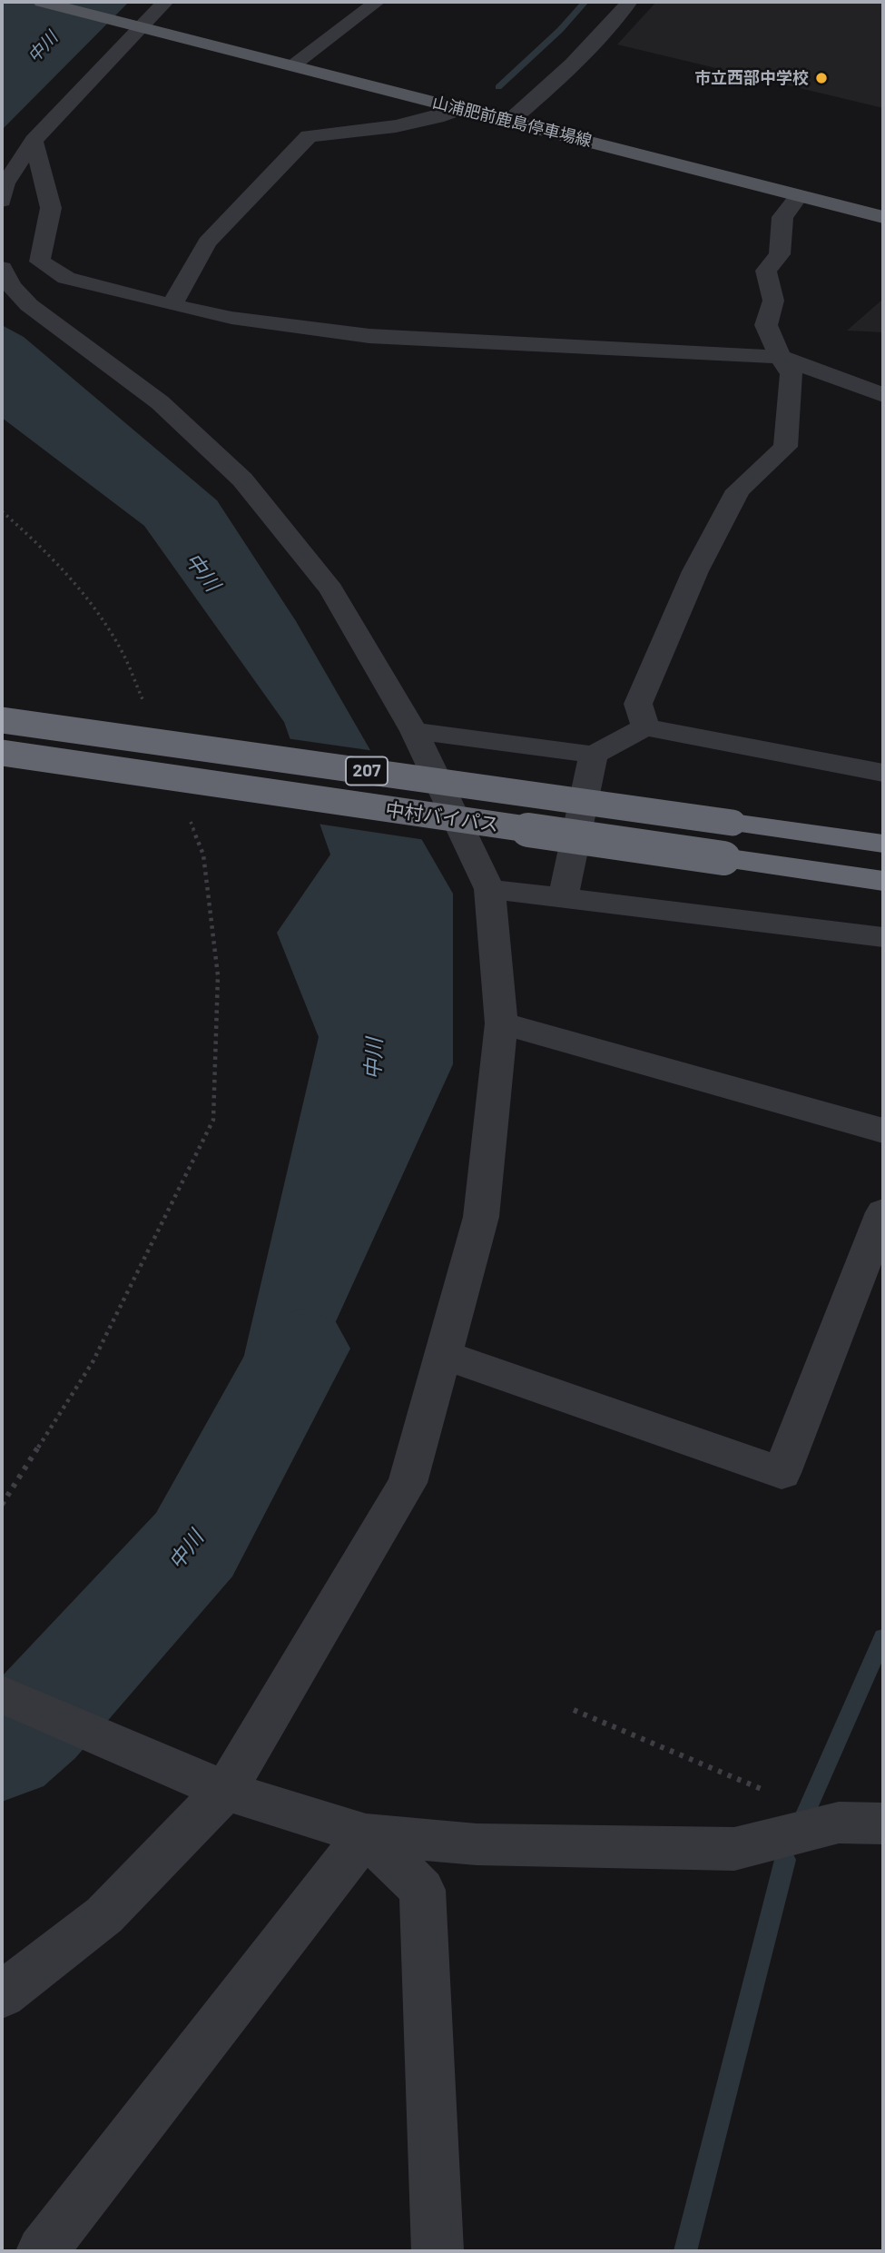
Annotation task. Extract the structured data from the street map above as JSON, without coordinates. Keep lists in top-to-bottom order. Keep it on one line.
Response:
{"streets":{"highway":["207","中村バイパス"],"main road":["山浦肥前鹿島停車場線"]},"water":["中川"],"places":["市立西部中学校"]}
